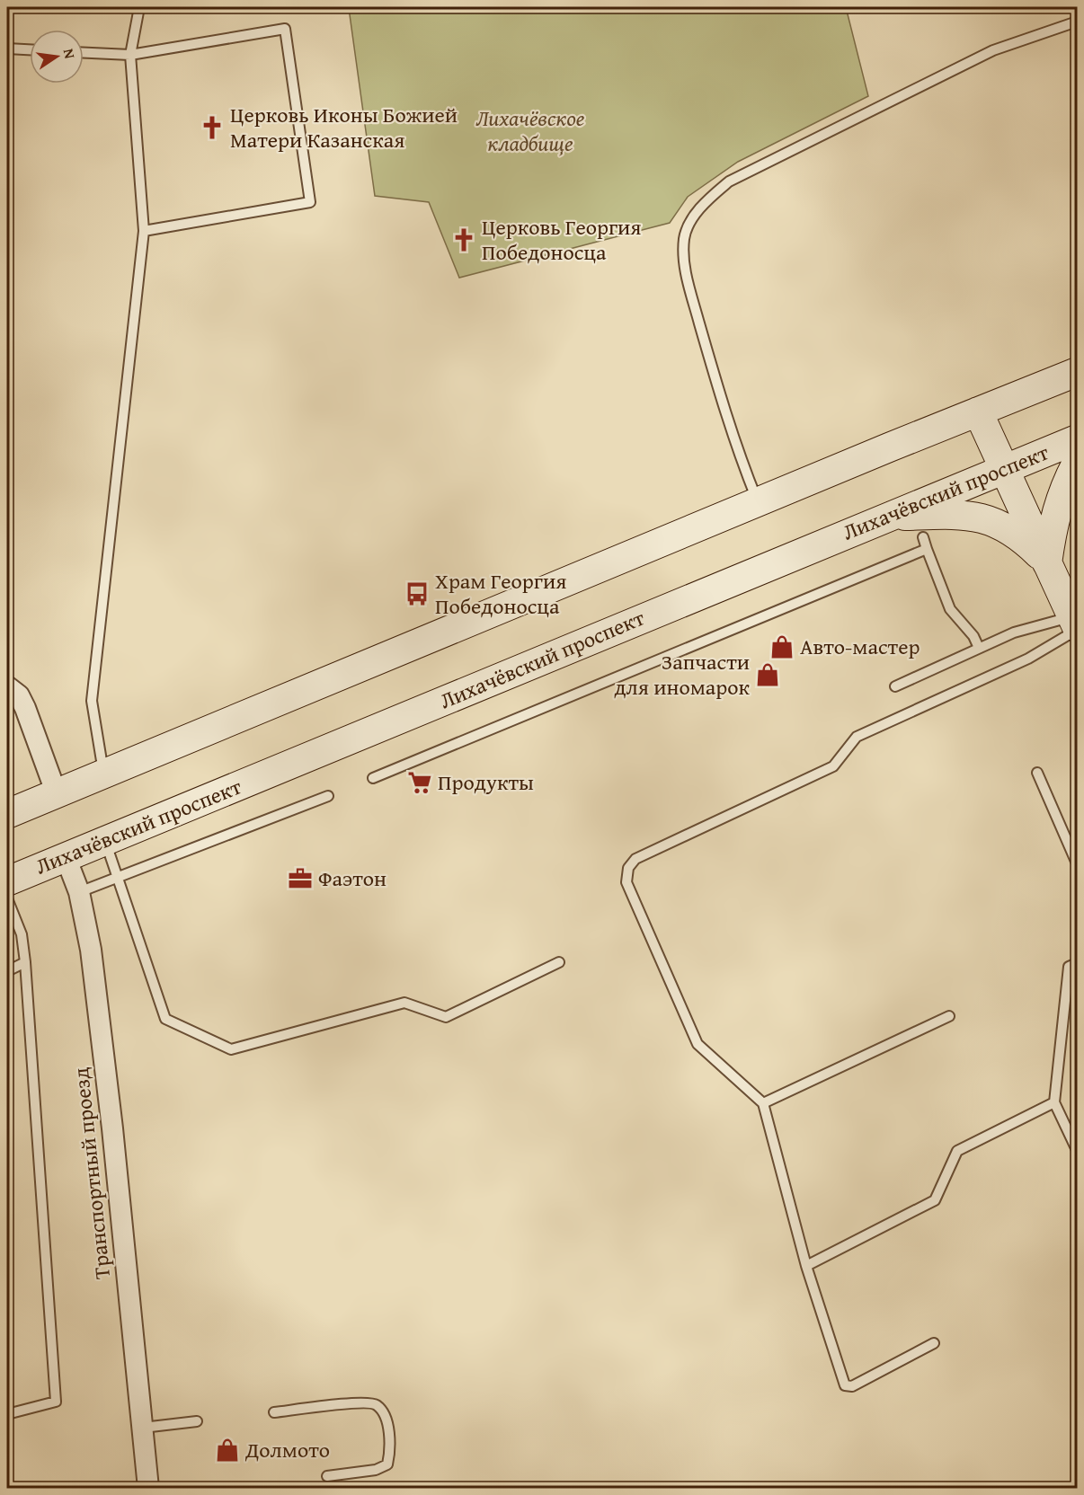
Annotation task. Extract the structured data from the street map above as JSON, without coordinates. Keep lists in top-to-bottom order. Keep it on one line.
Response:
{"streets":{"main road":["Лихачёвский проспект"],"street":["Транспортный проезд"]},"crossings":[["Лихачёвский проспект","Транспортный проезд"]],"parks":["Лихачёвское кладбище"],"places":{"church":["Церковь Иконы Божией Матери Казанская","Церковь Георгия Победоносца"],"bus stop":["Храм Георгия Победоносца"],"shop":["Авто-мастер","Запчасти для иномарок","Долмото"],"supermarket":["Продукты"],"office":["Фаэтон"]},"north":"right"}
